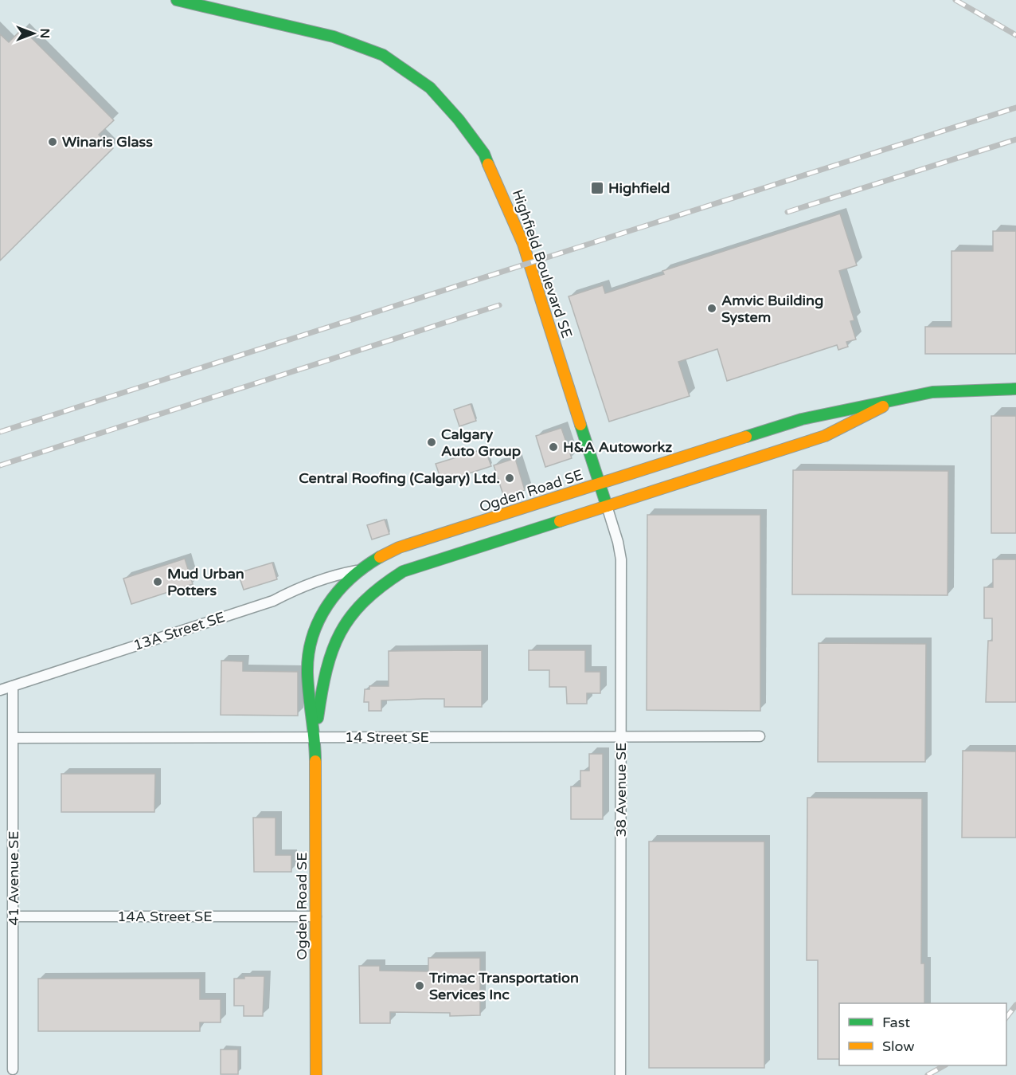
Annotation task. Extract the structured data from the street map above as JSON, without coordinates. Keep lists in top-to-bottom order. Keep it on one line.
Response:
{"streets":{"street":["Highfield Boulevard SE","Ogden Road SE","13A Street SE","14 Street SE","38 Avenue SE","41 Avenue SE","14A Street SE"]},"crossings":[["Highfield Boulevard SE","Ogden Road SE"],["Highfield Boulevard SE","38 Avenue SE"],["Ogden Road SE","13A Street SE"],["Ogden Road SE","14 Street SE"],["Ogden Road SE","38 Avenue SE"],["Ogden Road SE","14A Street SE"],["13A Street SE","41 Avenue SE"],["14 Street SE","38 Avenue SE"],["14 Street SE","41 Avenue SE"],["41 Avenue SE","14A Street SE"]],"places":{"other":["Winaris Glass","Amvic Building System","Calgary Auto Group","H&A Autoworkz","Central Roofing (Calgary) Ltd.","Mud Urban Potters","Trimac Transportation Services Inc"],"transit":["Highfield"]},"legend":["Fast","Slow"],"north":"right"}
